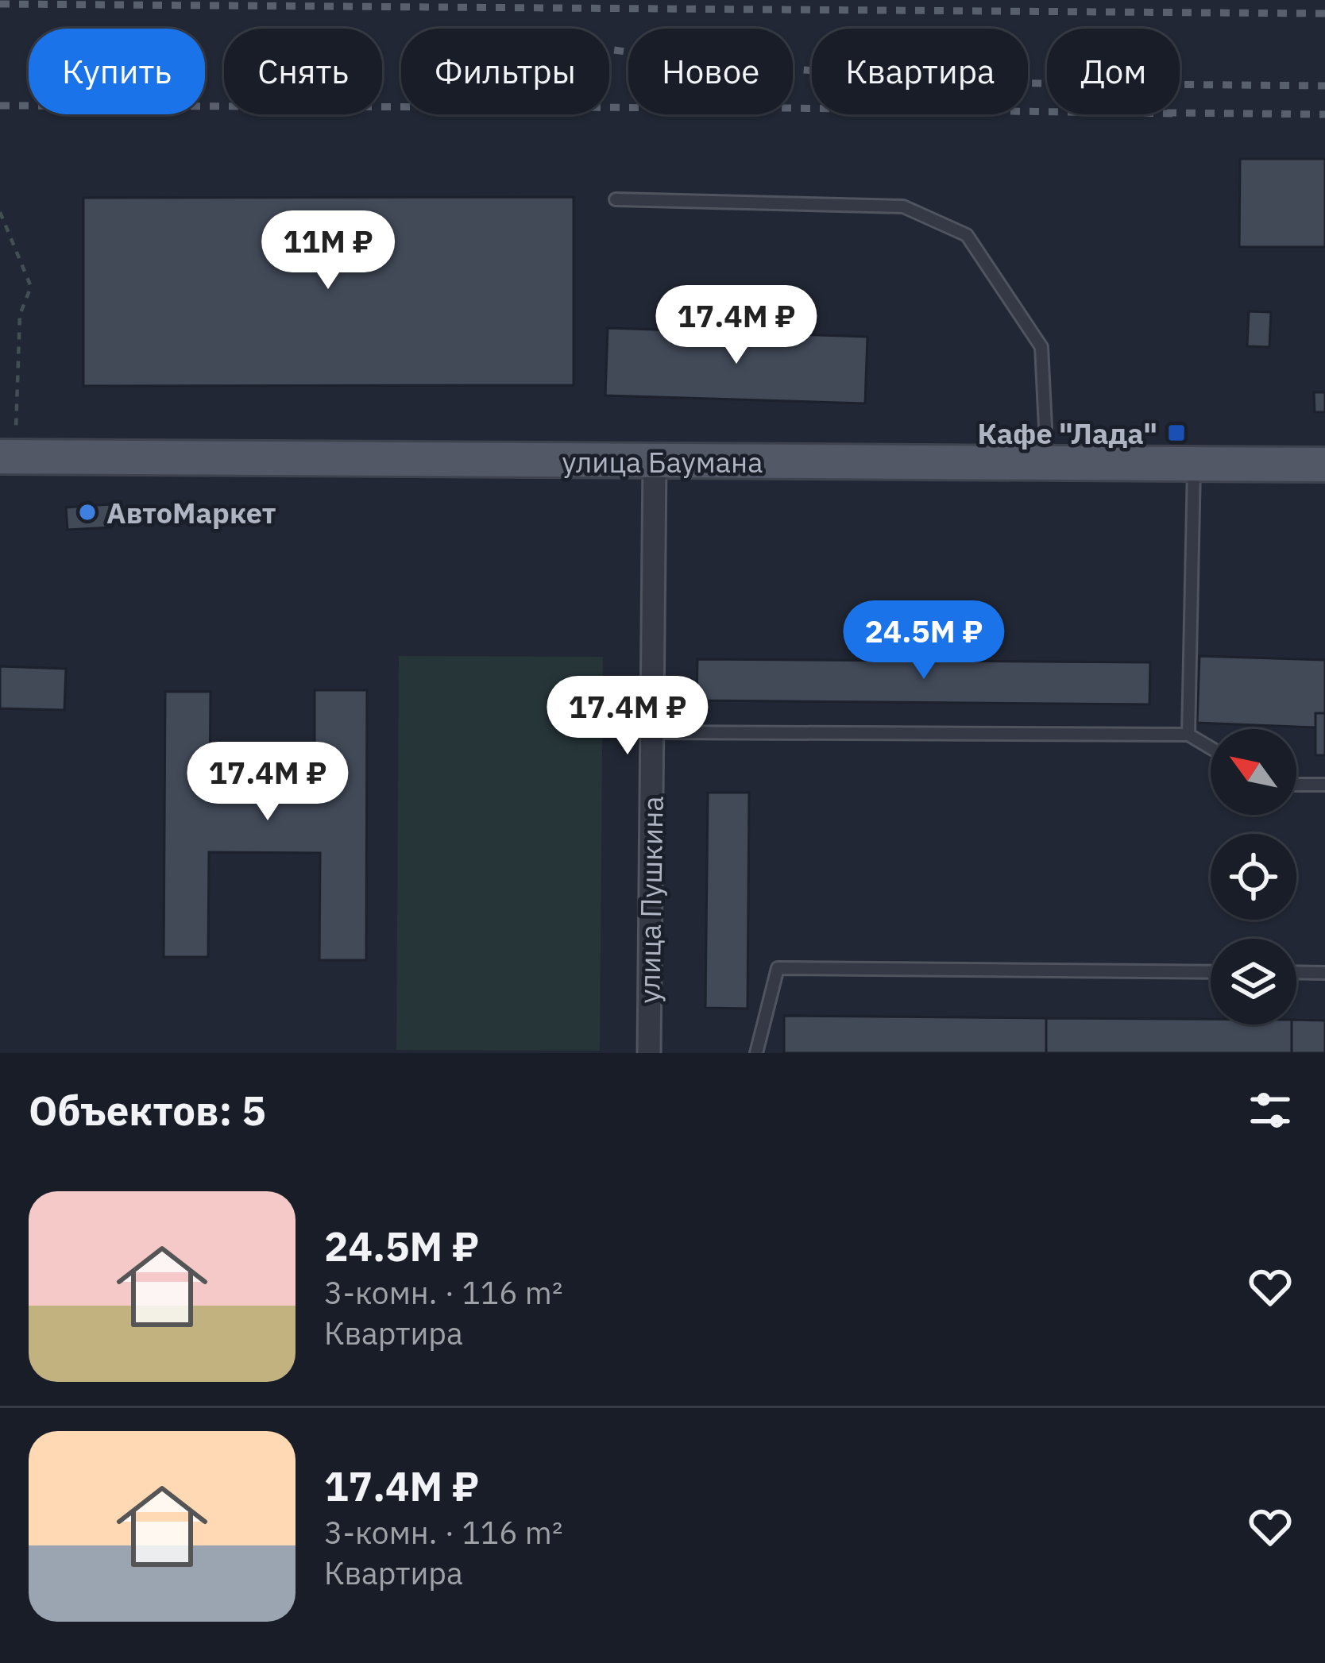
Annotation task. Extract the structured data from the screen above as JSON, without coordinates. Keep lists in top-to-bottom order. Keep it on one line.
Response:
{"streets":{"main road":["улица Баумана"],"street":["улица Пушкина"]},"crossings":[["улица Баумана","улица Пушкина"]],"places":{"transit":["Кафе \"Лада\""],"other":["АвтоМаркет"]},"north":"top left","page":{"chip":["Купить","Снять","Фильтры","Новое","Квартира","Дом"],"price":["11M ₽","17.4M ₽","24.5M ₽","17.4M ₽","17.4M ₽"],"heading":"Объектов: 5","list":[{"name":"24.5M ₽","note":"3-комн. · 116 m² · Квартира"},{"name":"17.4M ₽","note":"3-комн. · 116 m² · Квартира"}]}}
